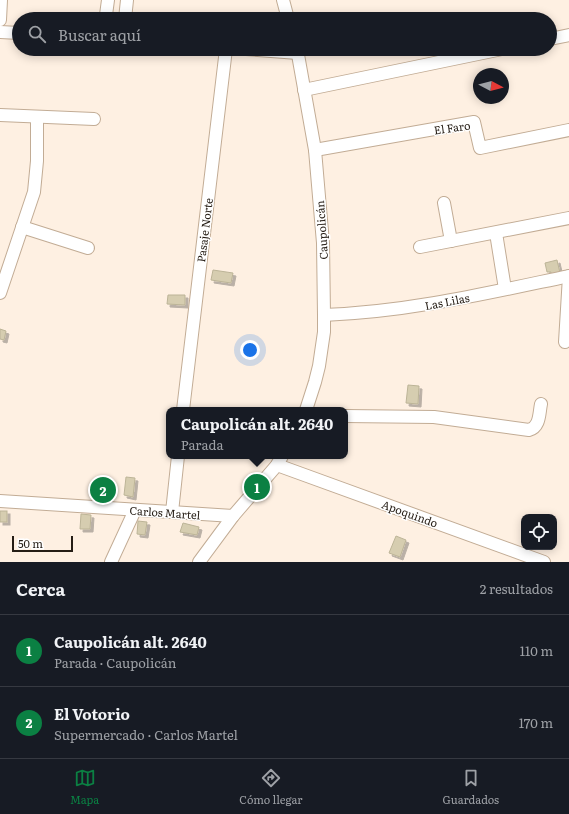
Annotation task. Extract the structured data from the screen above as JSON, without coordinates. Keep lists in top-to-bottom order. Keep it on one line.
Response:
{"streets":{"street":["El Faro","Pasaje Norte","Caupolicán","Las Lilas","Carlos Martel","Apoquindo"]},"crossings":[["El Faro","Caupolicán"],["Caupolicán","Las Lilas"]],"scale_bar":"50 m","north":"right","page":{"search":"Buscar aquí","popup":["Caupolicán alt. 2640","Parada"],"pins":["1","2"],"scale":"50 m","heading":["Cerca","2 resultados"],"list":[{"mark":"1","name":"Caupolicán alt. 2640","note":"Parada · Caupolicán","value":"110 m"},{"mark":"2","name":"El Votorio","note":"Supermercado · Carlos Martel","value":"170 m"}],"nav":["Mapa","Cómo llegar","Guardados"]}}
